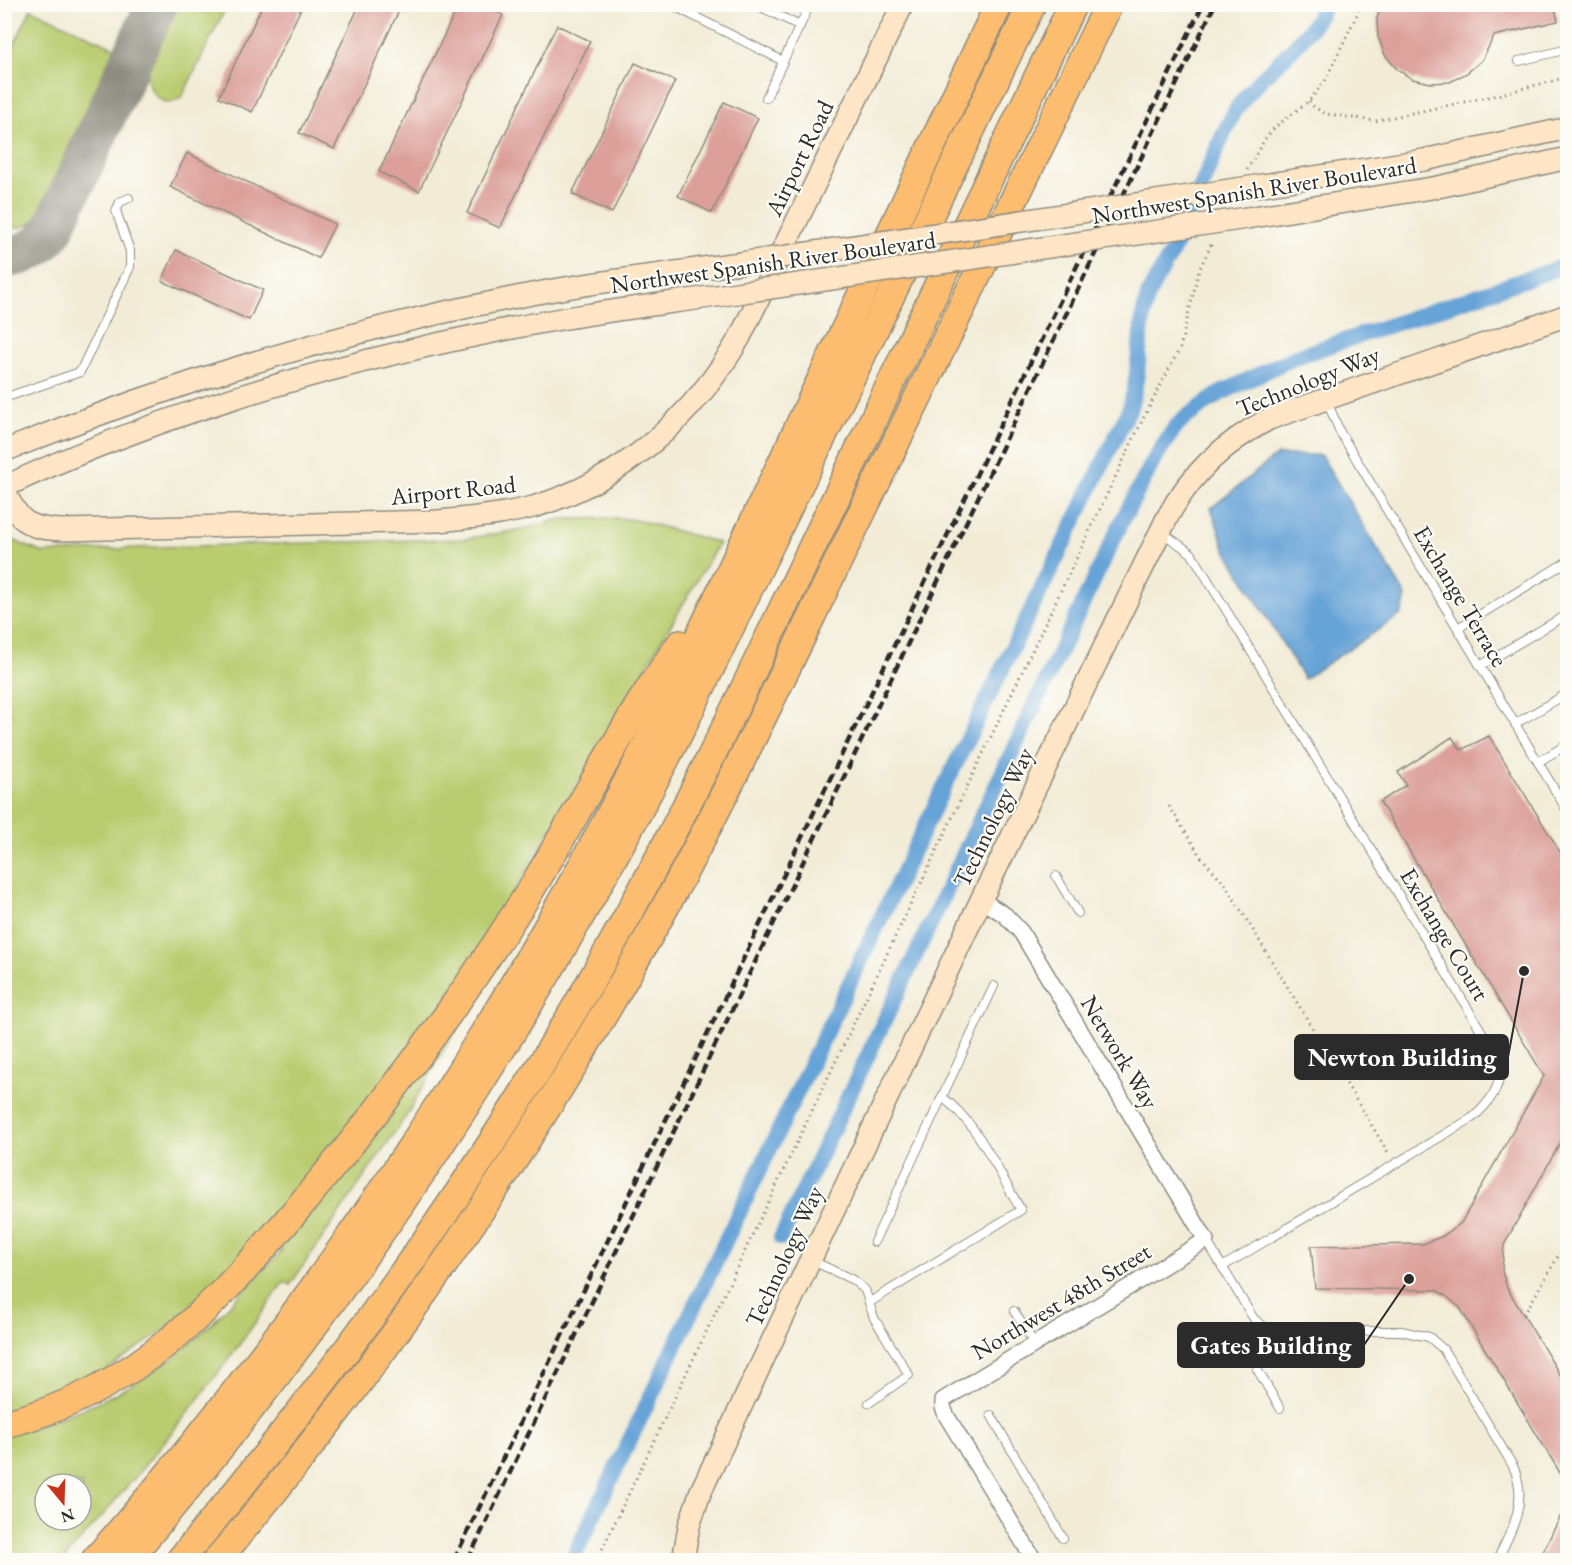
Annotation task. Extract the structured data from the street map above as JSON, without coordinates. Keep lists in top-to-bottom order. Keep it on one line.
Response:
{"streets":{"main road":["Airport Road","Northwest Spanish River Boulevard","Technology Way"],"street":["Network Way","Northwest 48th Street"],"lane":["Exchange Terrace","Exchange Court"]},"crossings":[["Airport Road","Northwest Spanish River Boulevard"],["Technology Way","Exchange Terrace"],["Technology Way","Exchange Court"],["Technology Way","Network Way"],["Network Way","Northwest 48th Street"]],"places":["Newton Building","Gates Building"],"north":"bottom"}
